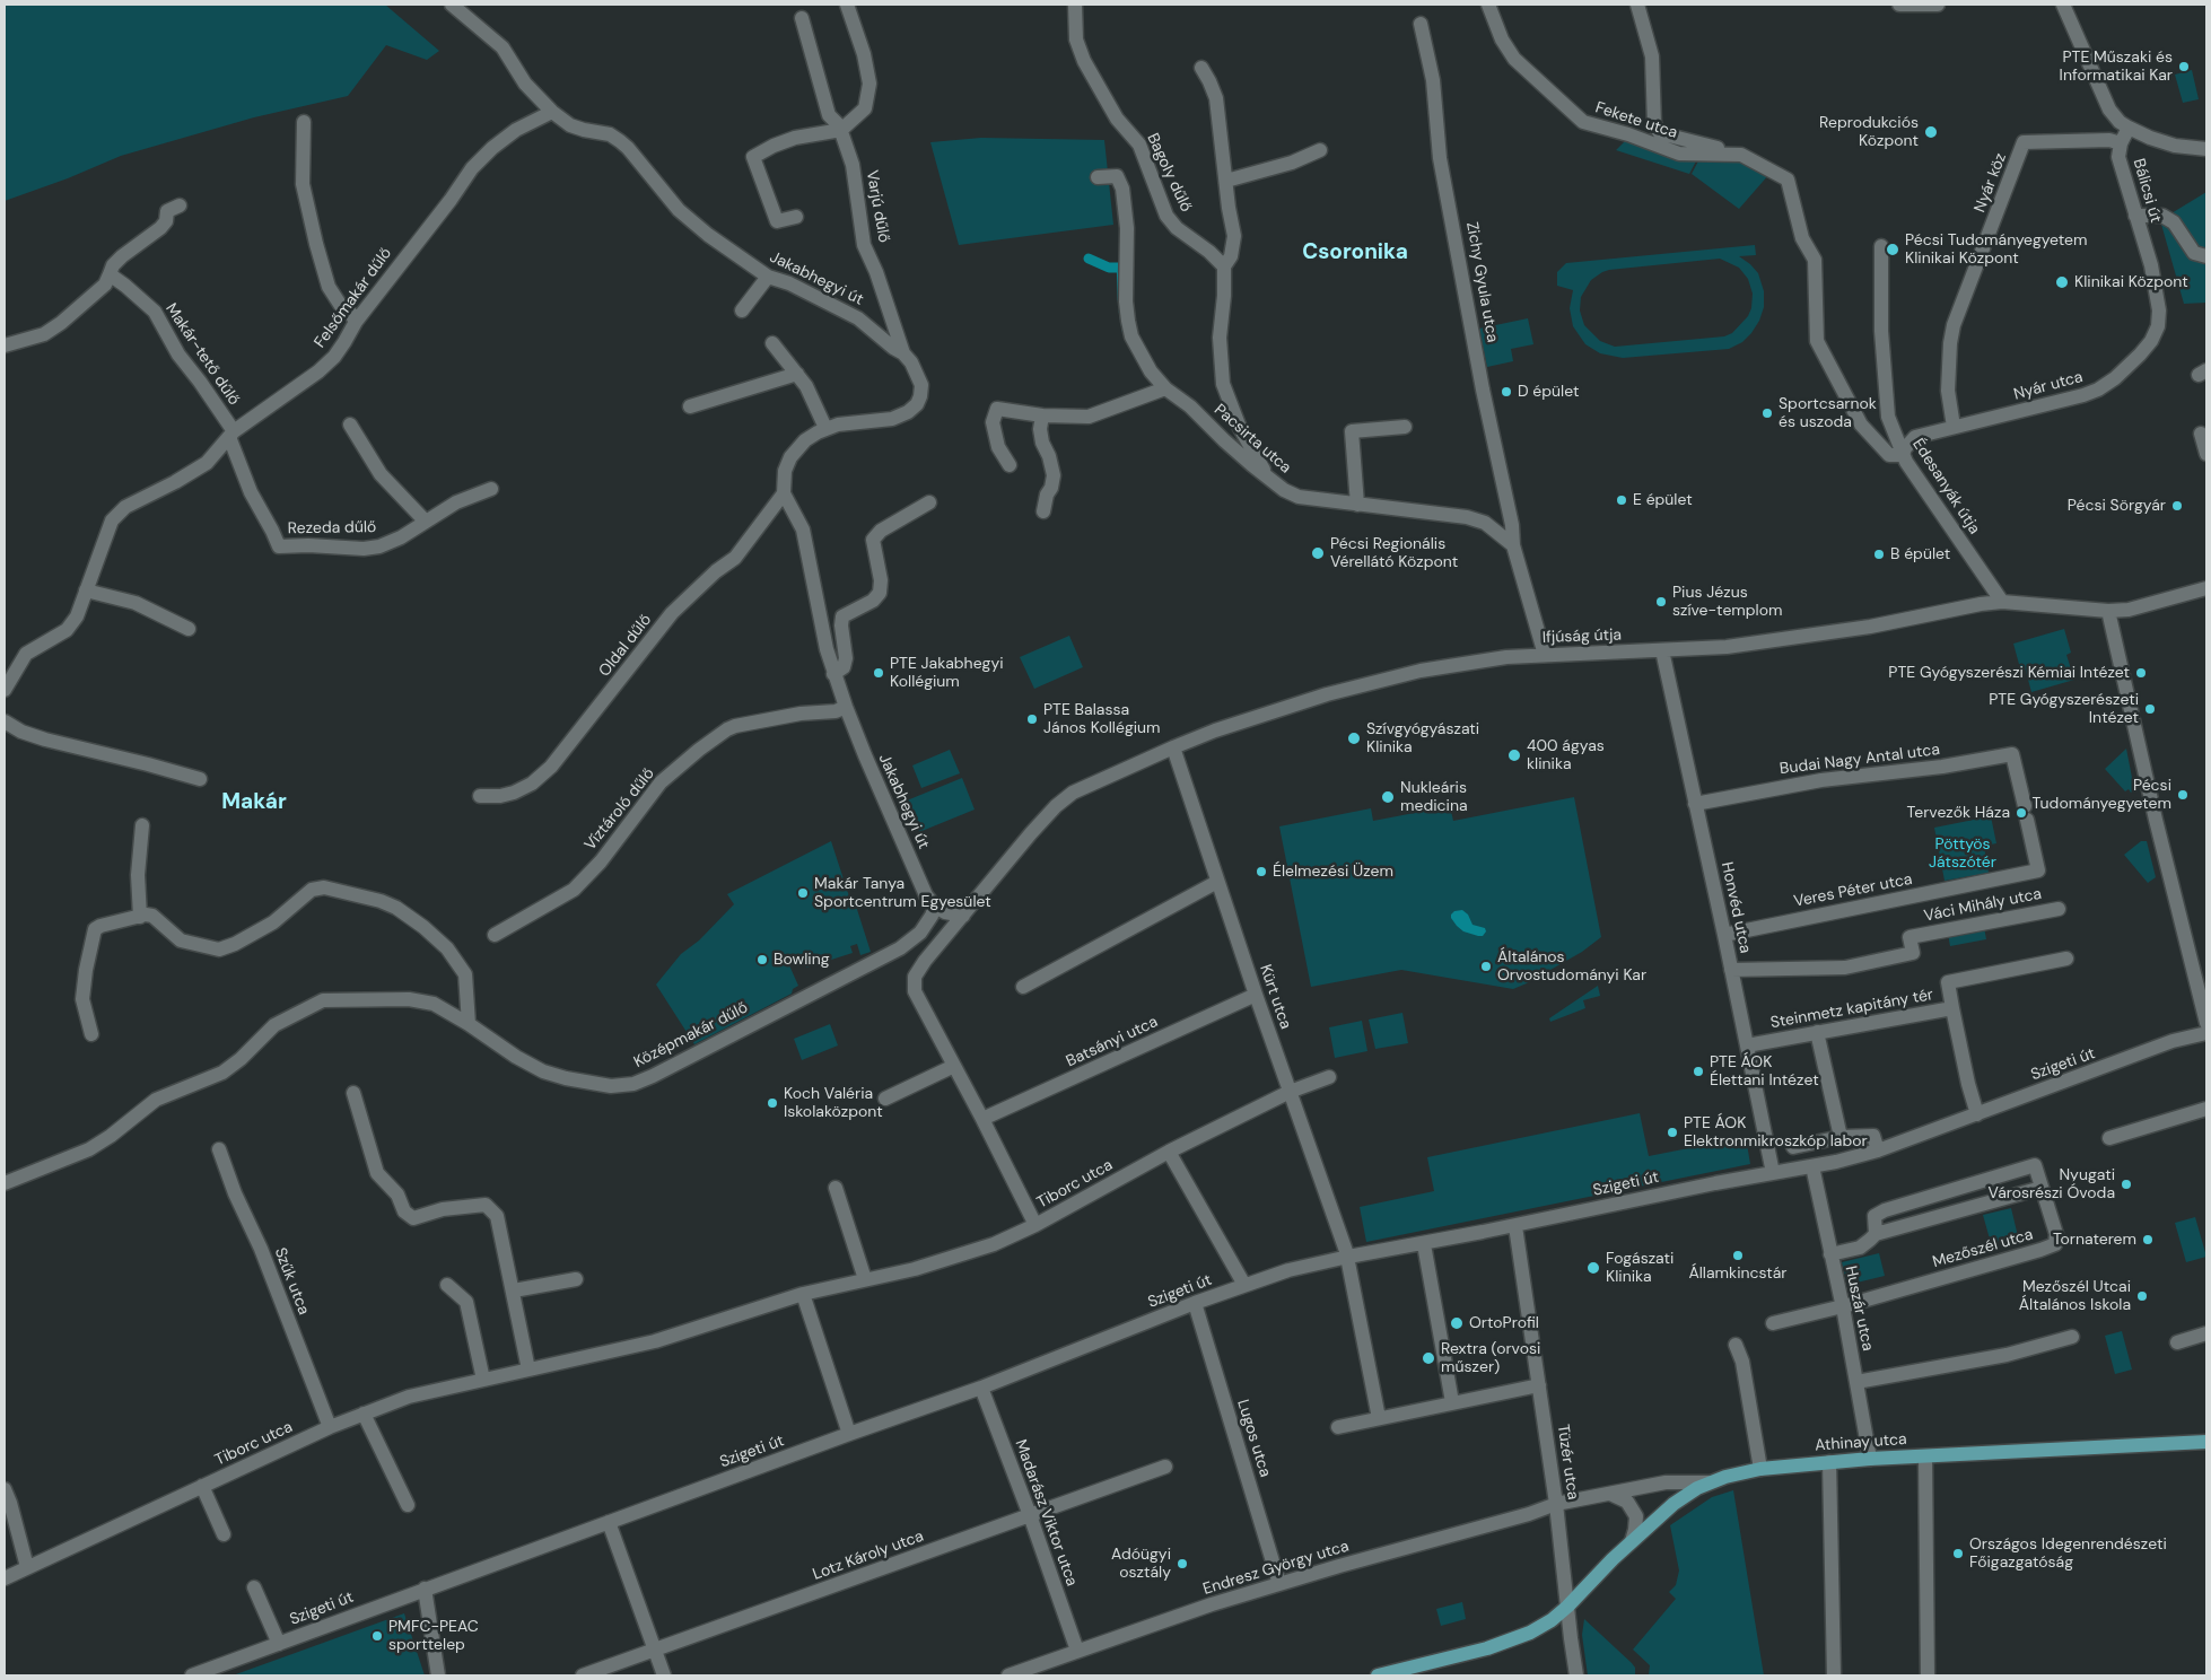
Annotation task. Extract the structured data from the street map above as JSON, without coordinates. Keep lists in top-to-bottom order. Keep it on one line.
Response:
{"streets":{"main road":["Athinay utca"],"street":["Fekete utca","Bagoly dűlő","Nyár köz","Bálicsi út","Varjú dűlő","Jakabhegyi út","Zichy Gyula utca","Felsőmakár dűlő","Makár-tető dűlő","Nyár utca","Pacsirta utca","Édesanyák útja","Rezeda dűlő","Ifjúság útja","Oldal dűlő","Budai Nagy Antal utca","Víztároló dűlő","Veres Péter utca","Váci Mihály utca","Honvéd utca","Kürt utca","Steinmetz kapitány tér","Középmakár dűlő","Batsányi utca","Szigeti út","Tiborc utca","Mezőszél utca","Szűk utca","Huszár utca","Lugos utca","Tüzér utca","Madarász Viktor utca","Lotz Károly utca","Endresz György utca"]},"crossings":[["Fekete utca","Nyár utca"],["Fekete utca","Édesanyák útja"],["Nyár köz","Bálicsi út"],["Nyár köz","Nyár utca"],["Bálicsi út","Nyár utca"],["Varjú dűlő","Jakabhegyi út"],["Jakabhegyi út","Felsőmakár dűlő"],["Jakabhegyi út","Oldal dűlő"],["Jakabhegyi út","Víztároló dűlő"],["Jakabhegyi út","Középmakár dűlő"],["Zichy Gyula utca","Pacsirta utca"],["Felsőmakár dűlő","Makár-tető dűlő"],["Felsőmakár dűlő","Rezeda dűlő"],["Makár-tető dűlő","Rezeda dűlő"],["Nyár utca","Édesanyák útja"],["Édesanyák útja","Ifjúság útja"],["Ifjúság útja","Honvéd utca"],["Ifjúság útja","Kürt utca"],["Budai Nagy Antal utca","Veres Péter utca"],["Budai Nagy Antal utca","Honvéd utca"],["Veres Péter utca","Honvéd utca"],["Váci Mihály utca","Honvéd utca"],["Honvéd utca","Steinmetz kapitány tér"],["Honvéd utca","Szigeti út"],["Kürt utca","Batsányi utca"],["Kürt utca","Szigeti út"],["Kürt utca","Tiborc utca"],["Szigeti út","Huszár utca"],["Szigeti út","Lugos utca"],["Szigeti út","Tüzér utca"],["Szigeti út","Madarász Viktor utca"],["Tiborc utca","Szűk utca"],["Mezőszél utca","Huszár utca"],["Huszár utca","Athinay utca"],["Lugos utca","Endresz György utca"],["Athinay utca","Tüzér utca"],["Athinay utca","Endresz György utca"],["Tüzér utca","Endresz György utca"],["Madarász Viktor utca","Lotz Károly utca"],["Madarász Viktor utca","Endresz György utca"]],"districts":["Csoronika","Makár"],"parks":["Pöttyös Játszótér"],"places":["PTE Műszaki és Informatikai Kar","Reprodukciós Központ","Pécsi Tudományegyetem Klinikai Központ","Klinikai Központ","D épület","Sportcsarnok és uszoda","E épület","Pécsi Sörgyár","Pécsi Regionális Vérellátó Központ","B épület","Pius Jézus szíve-templom","PTE Jakabhegyi Kollégium","PTE Gyógyszerészi Kémiai Intézet","PTE Gyógyszerészeti Intézet","PTE Balassa János Kollégium","Szívgyógyászati Klinika","400 ágyas klinika","Pécsi Tudományegyetem","Nukleáris medicina","Tervezők Háza","Élelmezési Üzem","Makár Tanya Sportcentrum Egyesület","Bowling","Általános Orvostudományi Kar","PTE ÁOK Élettani Intézet","Koch Valéria Iskolaközpont","PTE ÁOK Elektronmikroszkóp labor","Nyugati Városrészi Óvoda","Tornaterem","Államkincstár","Fogászati Klinika","Mezőszél Utcai Általános Iskola","OrtoProfil","Rextra (orvosi műszer)","Országos Idegenrendészeti Főigazgatóság","Adóügyi osztály","PMFC-PEAC sporttelep"]}
